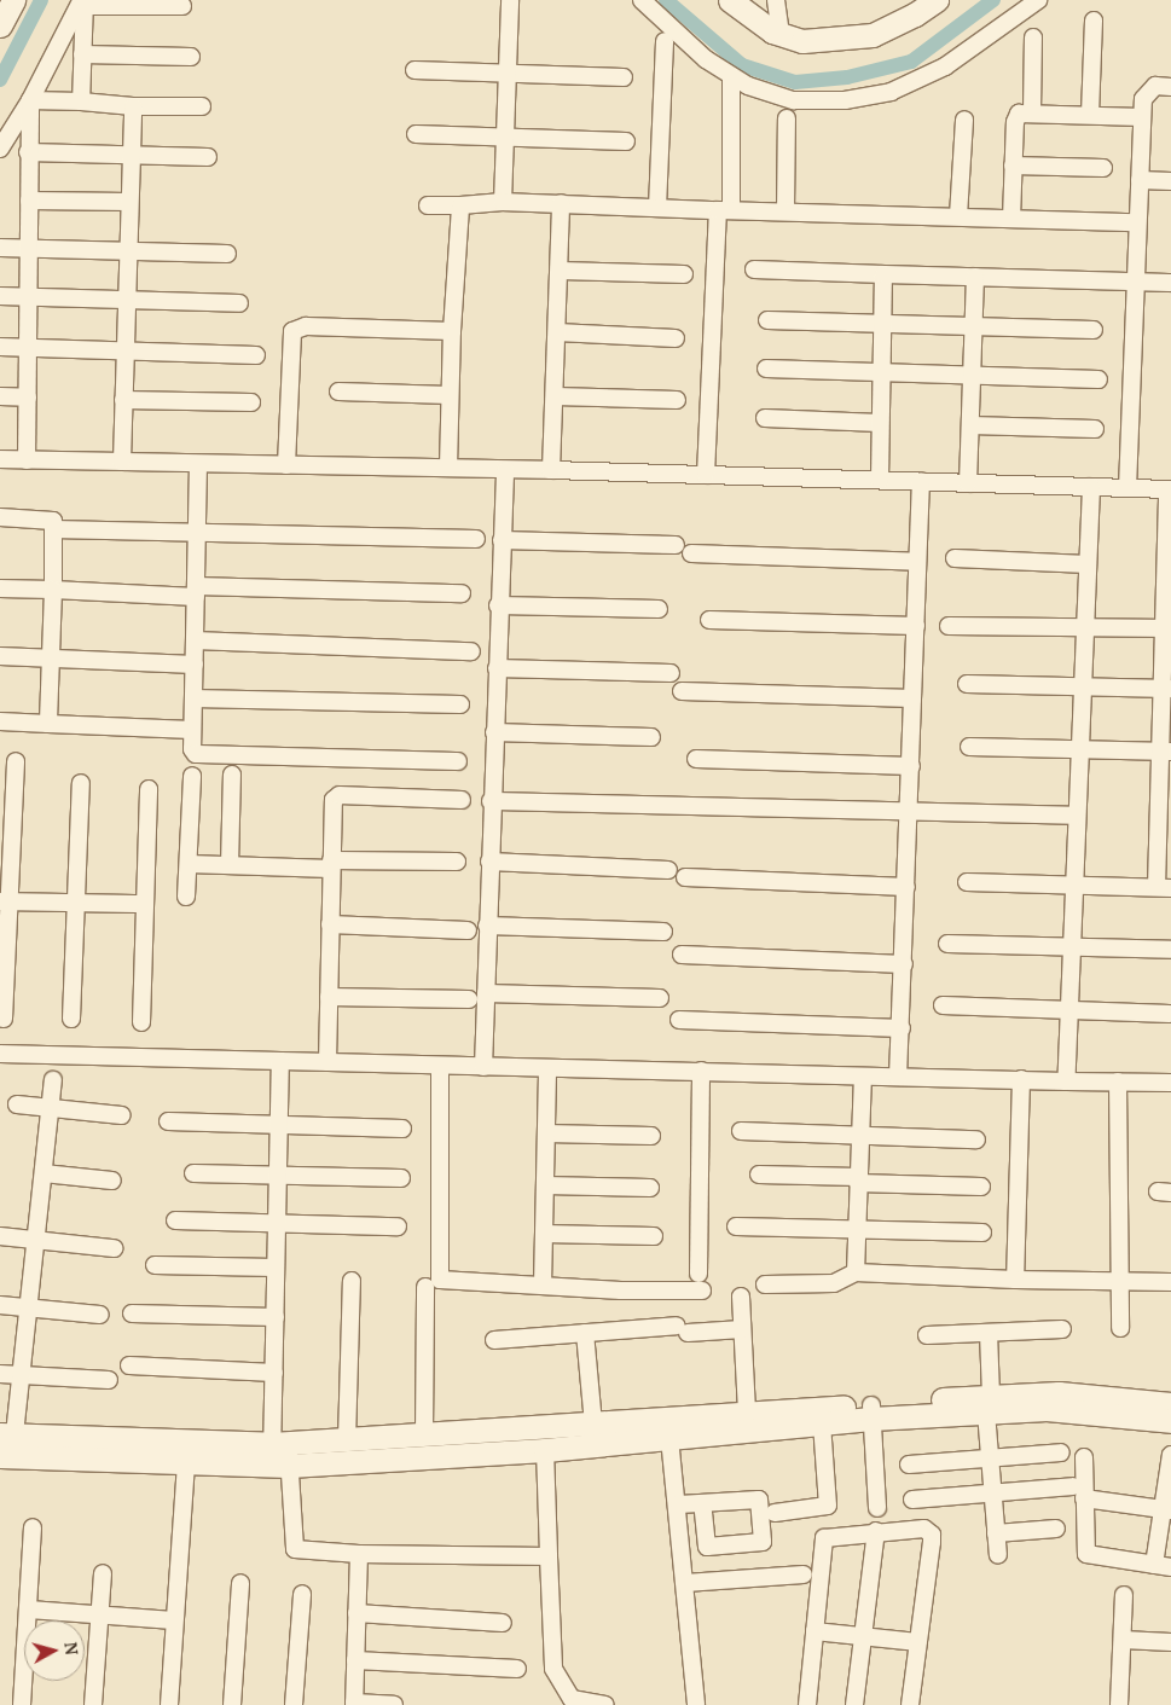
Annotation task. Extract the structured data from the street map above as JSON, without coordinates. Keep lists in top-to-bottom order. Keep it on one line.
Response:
{"north":"right"}
